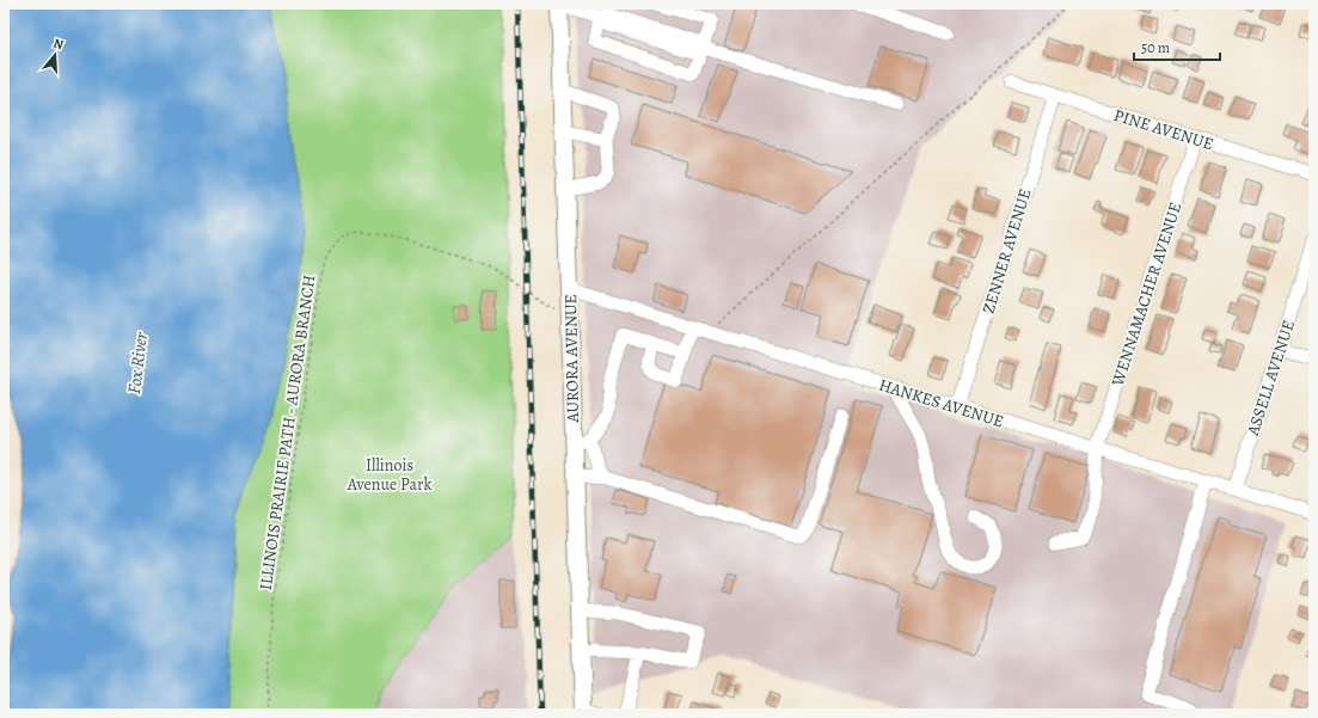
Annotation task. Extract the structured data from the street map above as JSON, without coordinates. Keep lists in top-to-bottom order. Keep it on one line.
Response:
{"streets":{"main road":["AURORA AVENUE"],"street":["PINE AVENUE","ZENNER AVENUE","WENNAMACHER AVENUE","ASSELL AVENUE","HANKES AVENUE"],"path":["ILLINOIS PRAIRIE PATH - AURORA BRANCH"]},"crossings":[["PINE AVENUE","ZENNER AVENUE"],["PINE AVENUE","WENNAMACHER AVENUE"],["ZENNER AVENUE","HANKES AVENUE"],["WENNAMACHER AVENUE","HANKES AVENUE"],["AURORA AVENUE","HANKES AVENUE"],["AURORA AVENUE","ILLINOIS PRAIRIE PATH - AURORA BRANCH"],["ASSELL AVENUE","HANKES AVENUE"]],"water":["Fox River"],"parks":["Illinois Avenue Park"],"scale_bar":"50 m","north":"top"}
